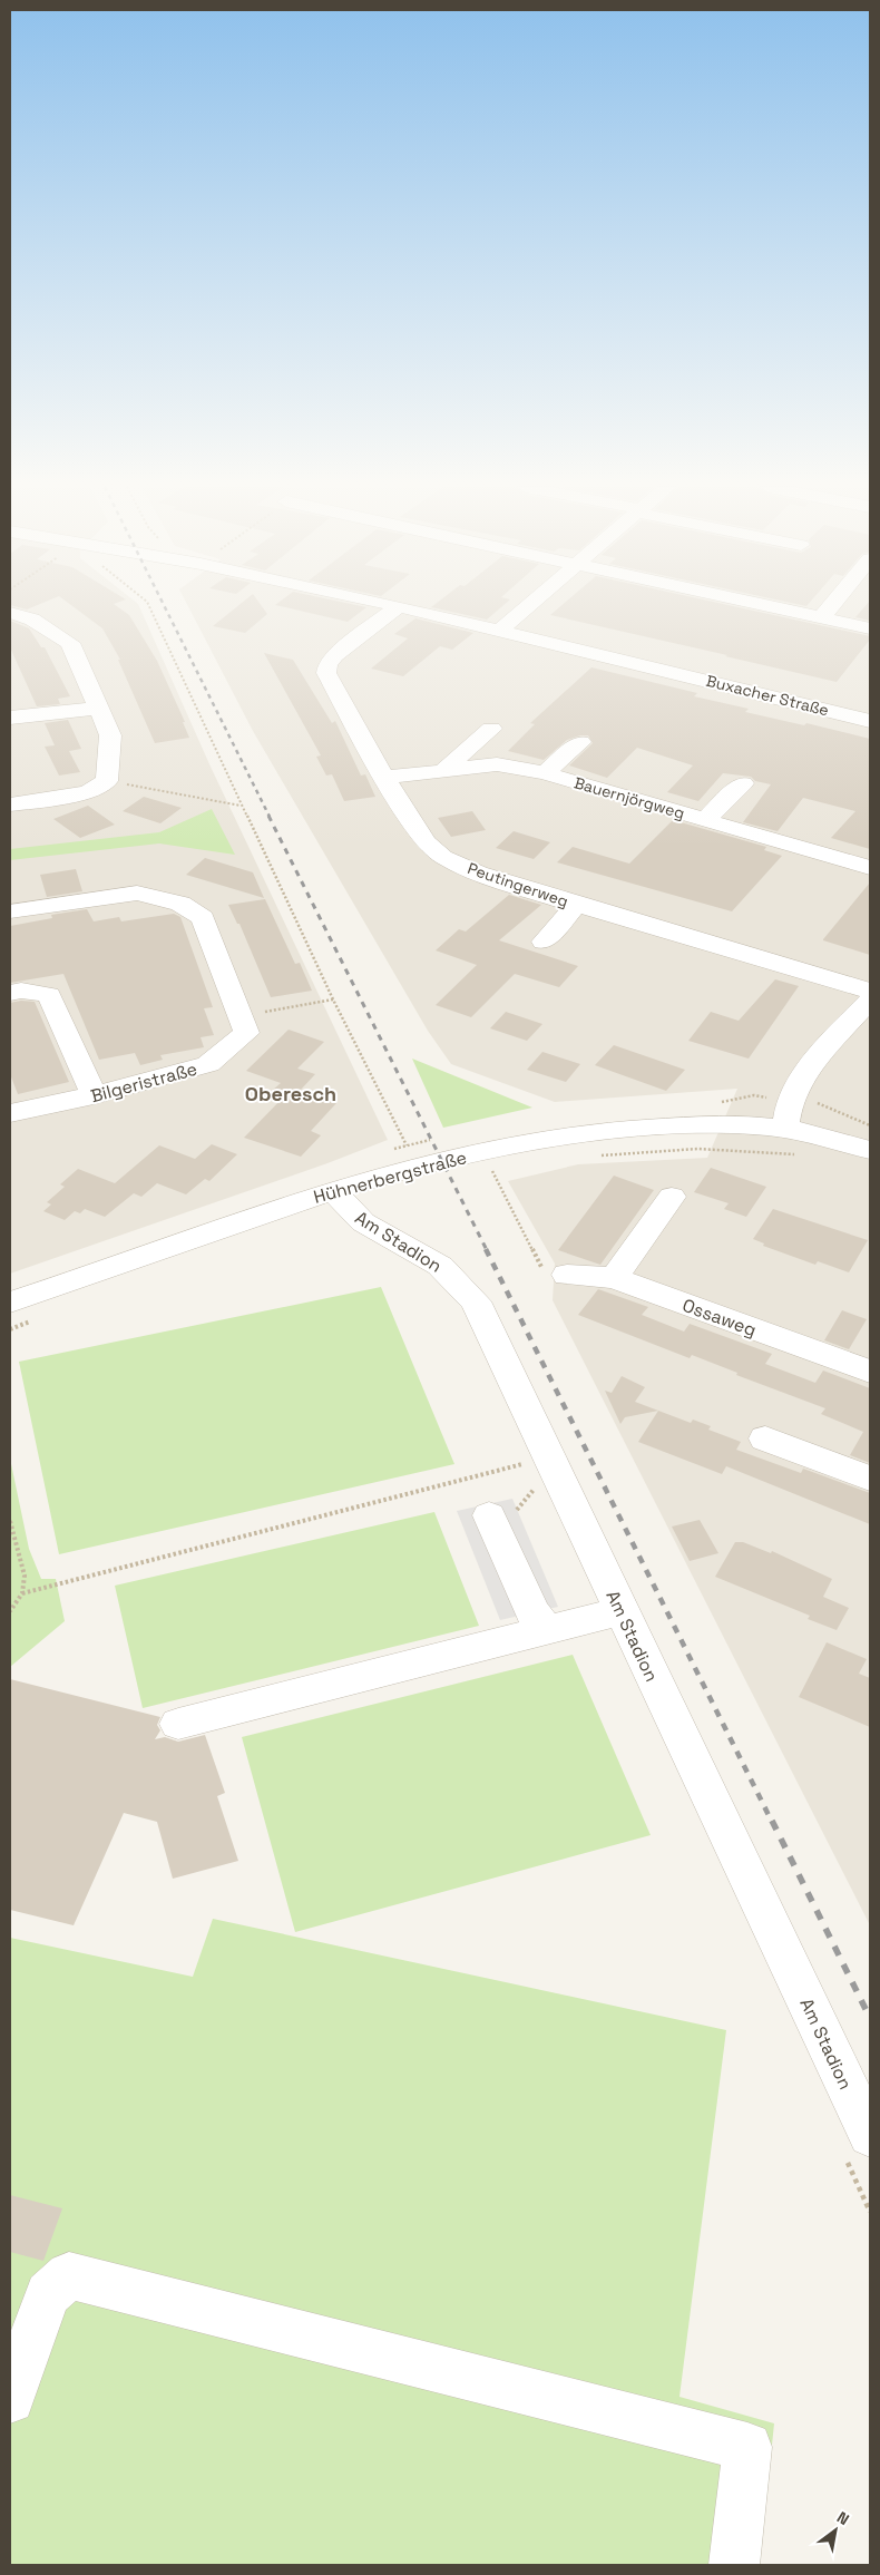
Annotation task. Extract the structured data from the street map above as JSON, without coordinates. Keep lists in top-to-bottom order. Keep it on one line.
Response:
{"streets":{"street":["Buxacher Straße","Bauernjörgweg","Peutingerweg","Bilgeristraße","Hühnerbergstraße","Am Stadion","Ossaweg"]},"crossings":[["Bauernjörgweg","Peutingerweg"],["Hühnerbergstraße","Am Stadion"]],"districts":["Oberesch"],"north":"top right"}
